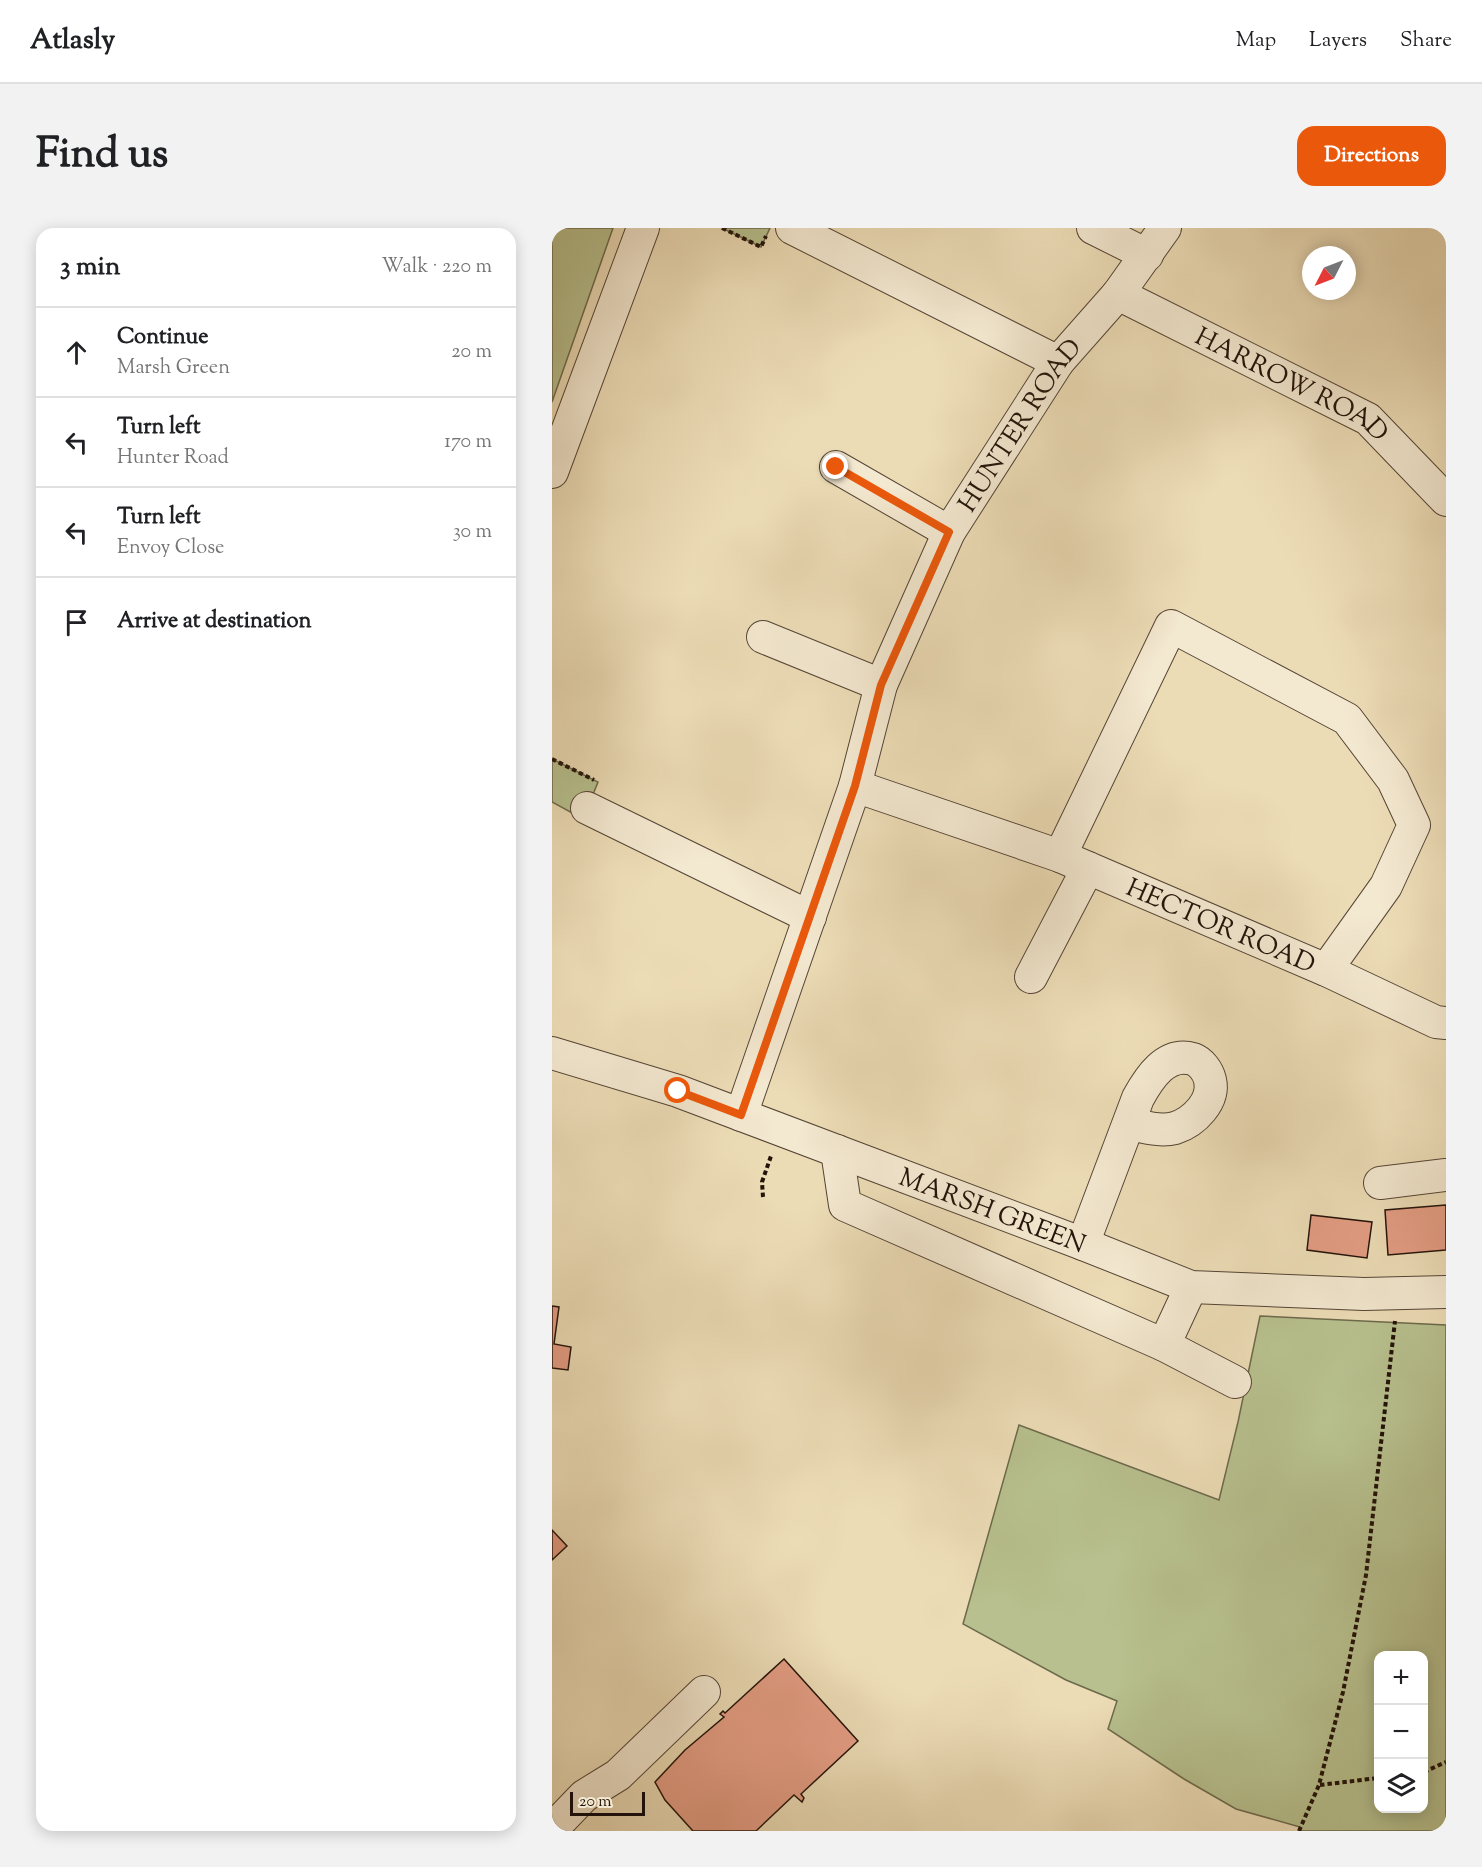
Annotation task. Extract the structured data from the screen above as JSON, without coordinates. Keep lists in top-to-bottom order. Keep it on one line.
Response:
{"streets":{"street":["HARROW ROAD","HUNTER ROAD","HECTOR ROAD","MARSH GREEN"]},"crossings":[["HARROW ROAD","HUNTER ROAD"],["HUNTER ROAD","HECTOR ROAD"],["HUNTER ROAD","MARSH GREEN"]],"scale_bar":"20 m","north":"bottom left","page":{"header":"Atlasly","nav":["Map","Layers","Share"],"title":"Find us","buttons":"Directions","heading":["3 min","Walk · 220 m"],"list":[["Continue","Marsh Green","20 m"],["Turn left","Hunter Road","170 m"],["Turn left","Envoy Close","30 m"],"Arrive at destination"],"map_buttons":["+","−"],"scale":"20 m"}}
